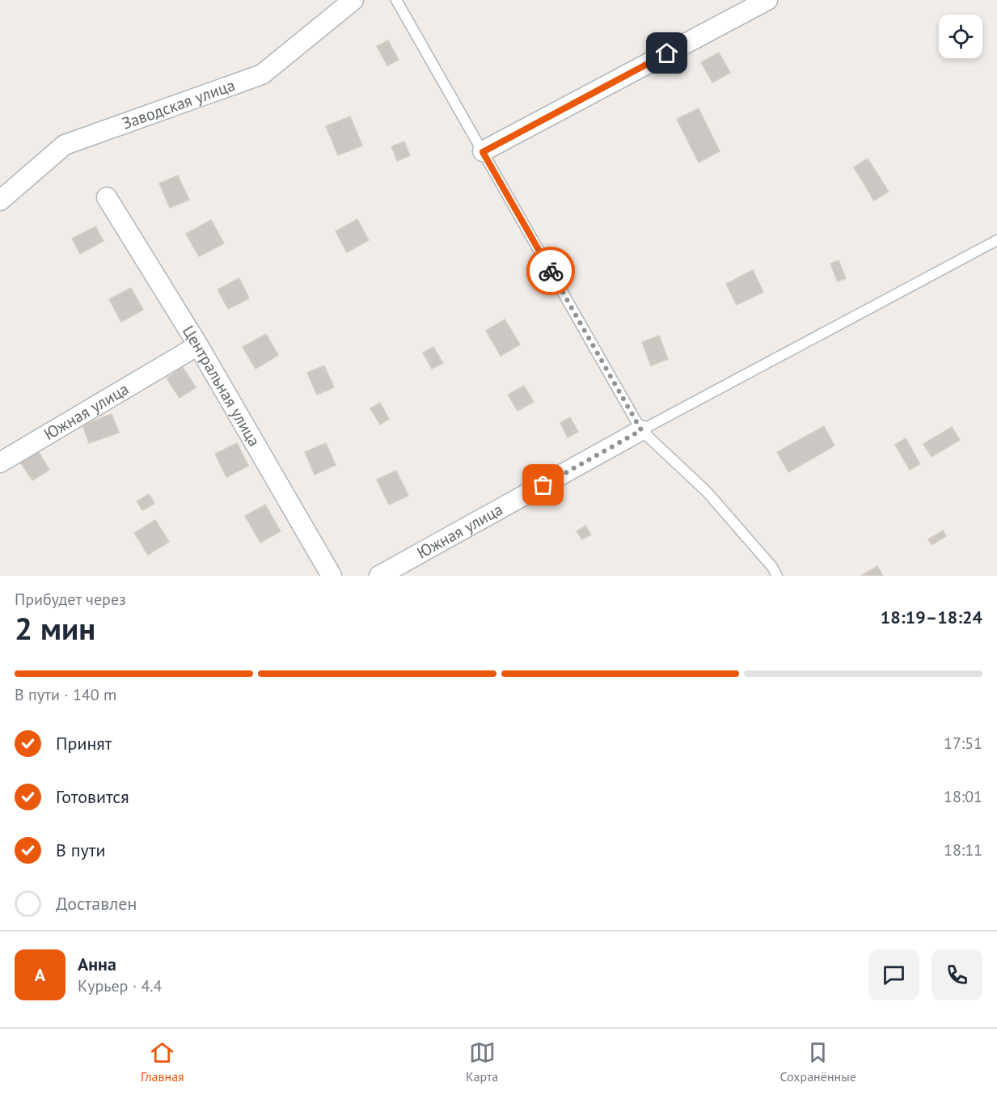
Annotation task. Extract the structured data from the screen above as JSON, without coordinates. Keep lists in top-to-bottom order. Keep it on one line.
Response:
{"streets":{"street":["Заводская улица","Центральная улица","Южная улица"]},"crossings":[["Центральная улица","Южная улица"]],"page":{"heading":["2 мин","Прибудет через","18:19–18:24"],"panel":["Анна","Курьер · 4.4"],"bar":"В пути · 140 m","list":[["Принят","17:51"],["Готовится","18:01"],["В пути","18:11"],"Доставлен"],"round":"А","tabs":["Главная","Карта","Сохранённые"]}}
